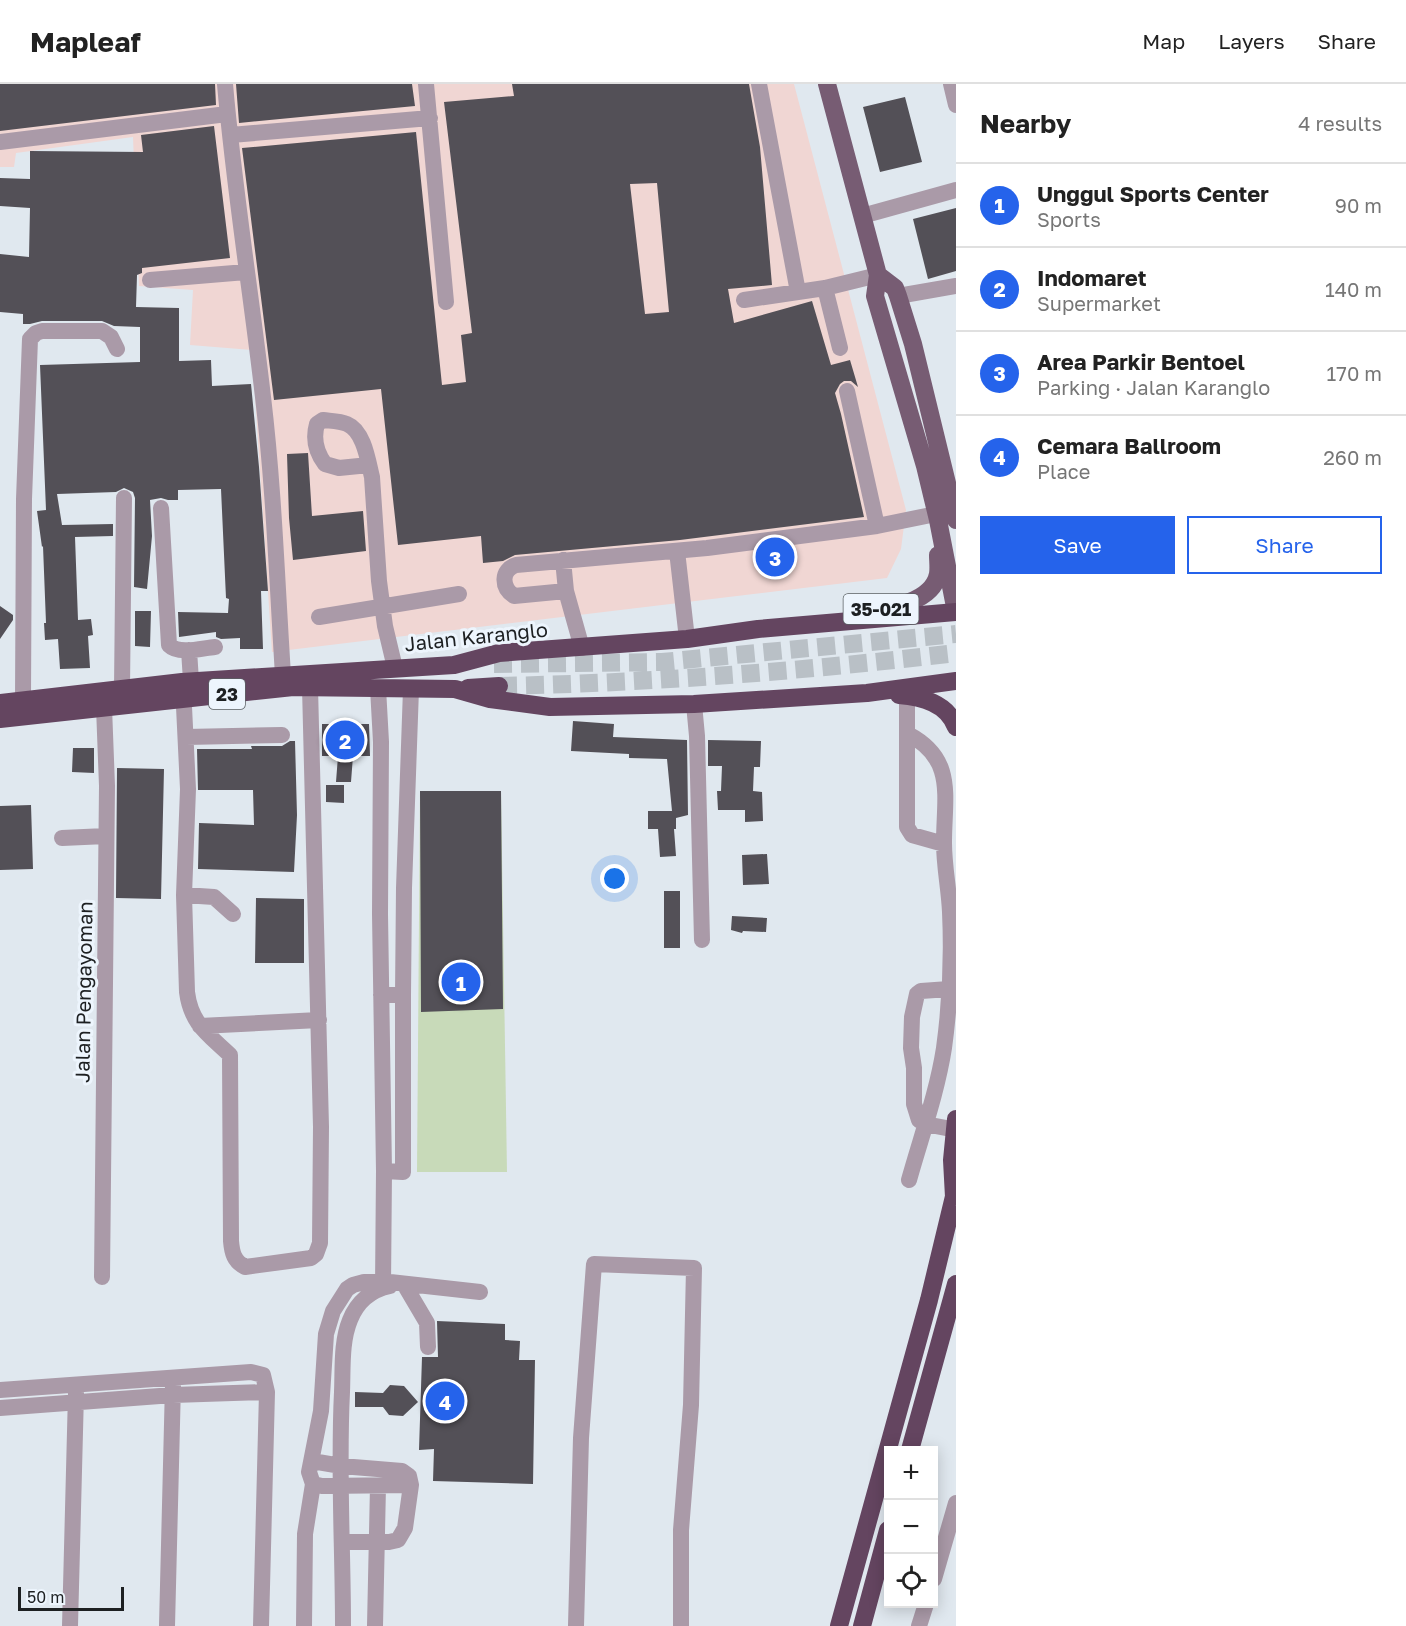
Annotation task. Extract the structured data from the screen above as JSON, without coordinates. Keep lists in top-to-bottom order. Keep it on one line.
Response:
{"streets":{"highway":["Jalan Karanglo","23"],"main road":["35-021"],"street":["Jalan Pengayoman"]},"crossings":[["35-021","Jalan Karanglo"],["Jalan Karanglo","23"],["Jalan Karanglo","Jalan Pengayoman"]],"scale_bar":"50 m","page":{"header":"Mapleaf","nav":["Map","Layers","Share"],"heading":["Nearby","4 results"],"list":[{"mark":"1","name":"Unggul Sports Center","note":"Sports","value":"90 m"},{"mark":"2","name":"Indomaret","note":"Supermarket","value":"140 m"},{"mark":"3","name":"Area Parkir Bentoel","note":"Parking · Jalan Karanglo","value":"170 m"},{"mark":"4","name":"Cemara Ballroom","note":"Place","value":"260 m"}],"buttons":["Save","Share"],"pins":["3","2","1","4"],"map_buttons":["+","−"],"scale":"50 m"}}
